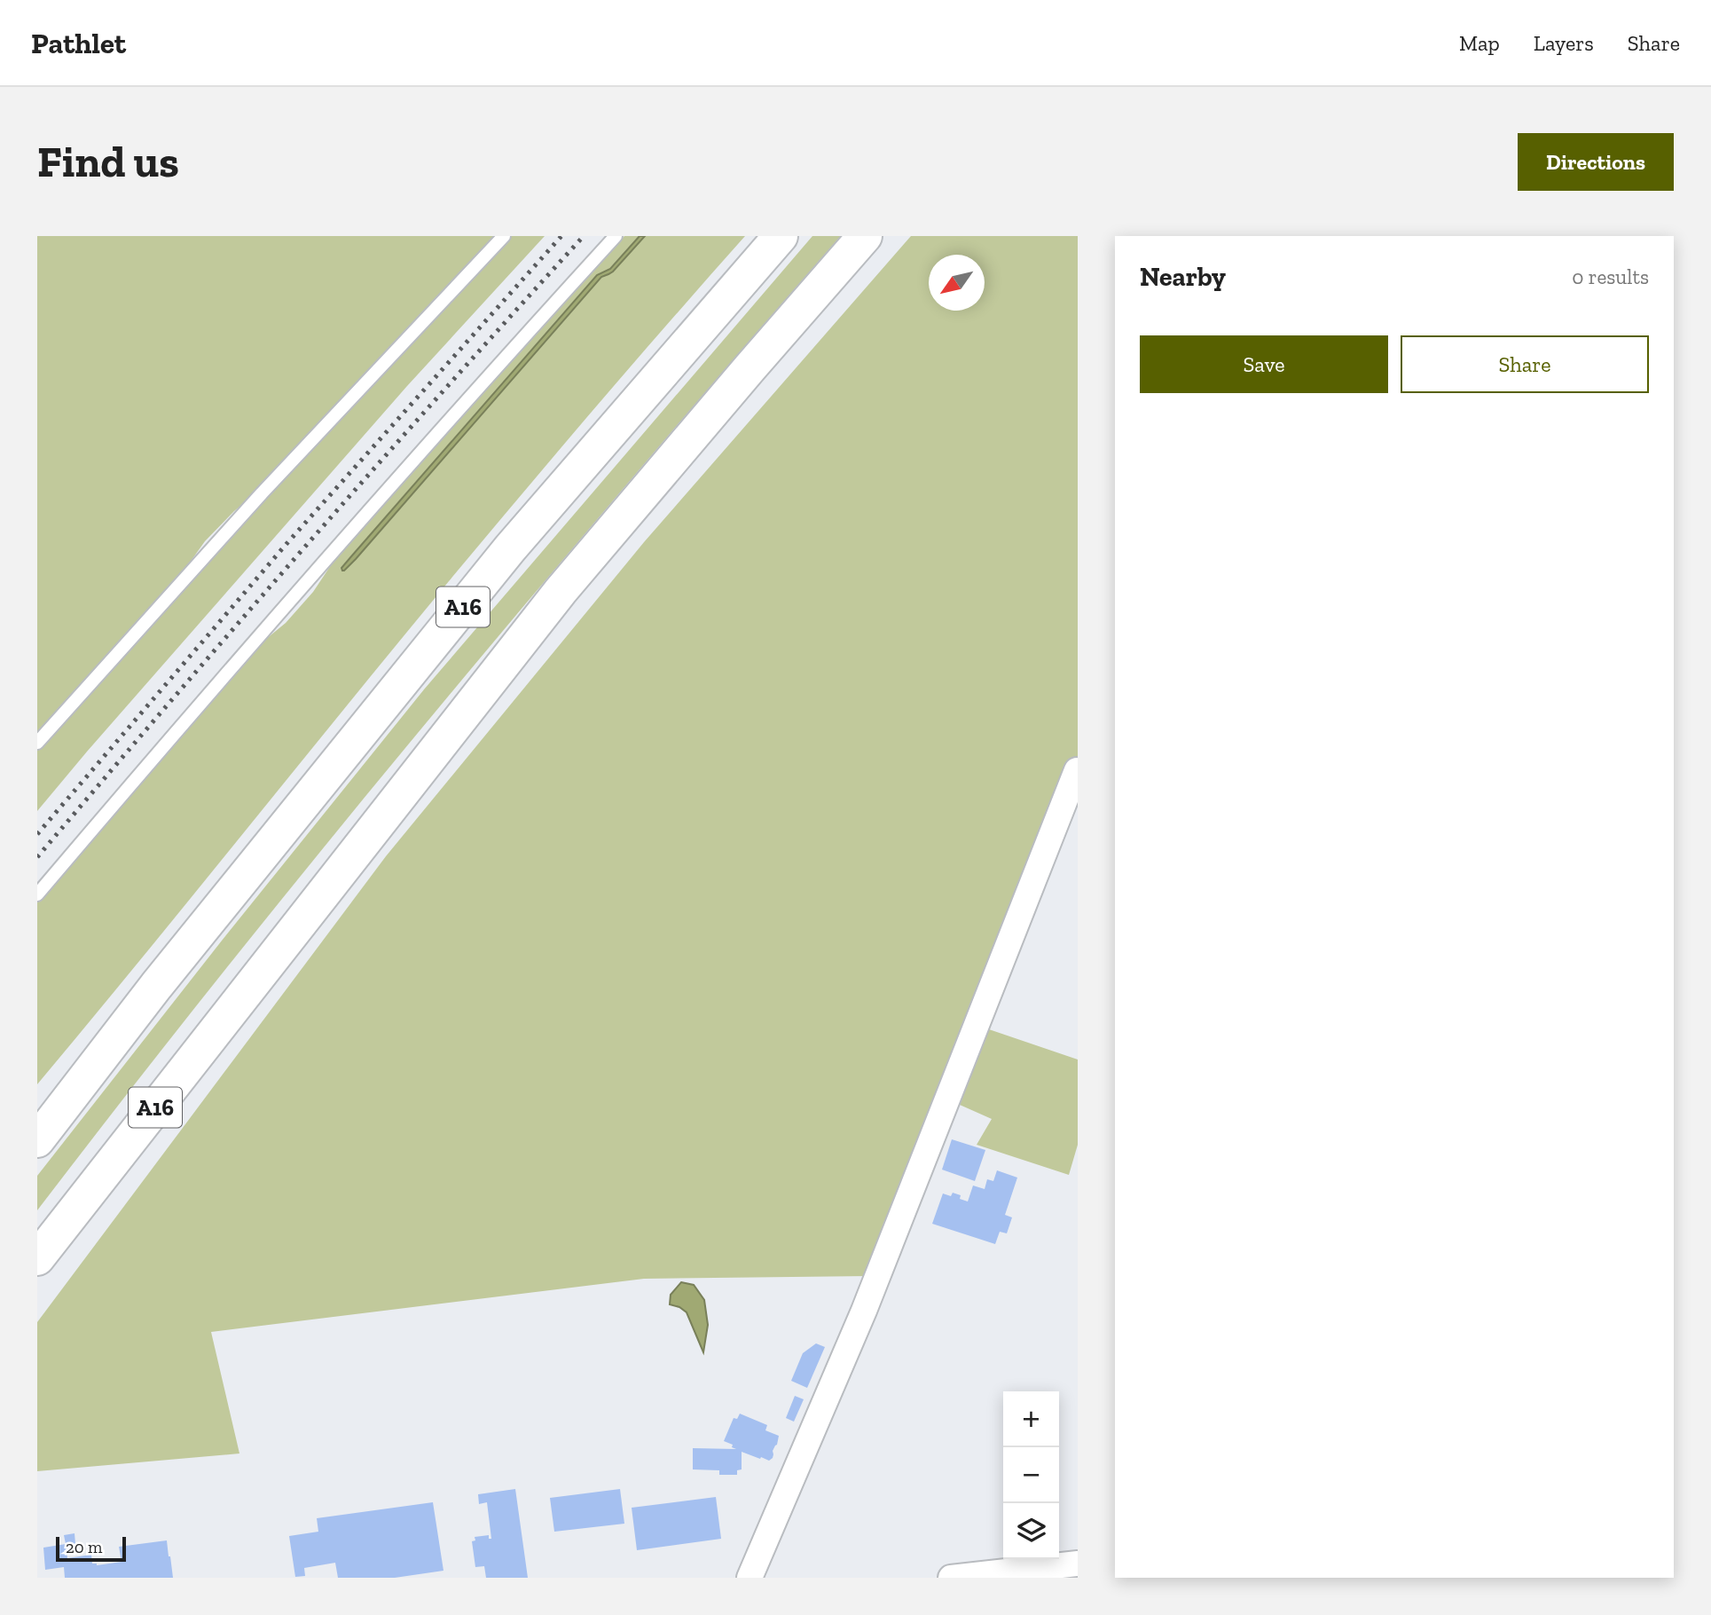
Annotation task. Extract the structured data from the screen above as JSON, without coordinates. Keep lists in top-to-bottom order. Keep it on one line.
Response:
{"streets":{"highway":["A16"]},"scale_bar":"20 m","north":"bottom left","page":{"header":"Pathlet","nav":["Map","Layers","Share"],"buttons":["Directions",["Save","Share"]],"title":"Find us","heading":["Nearby","0 results"],"map_buttons":["+","−"],"scale":"20 m"}}
